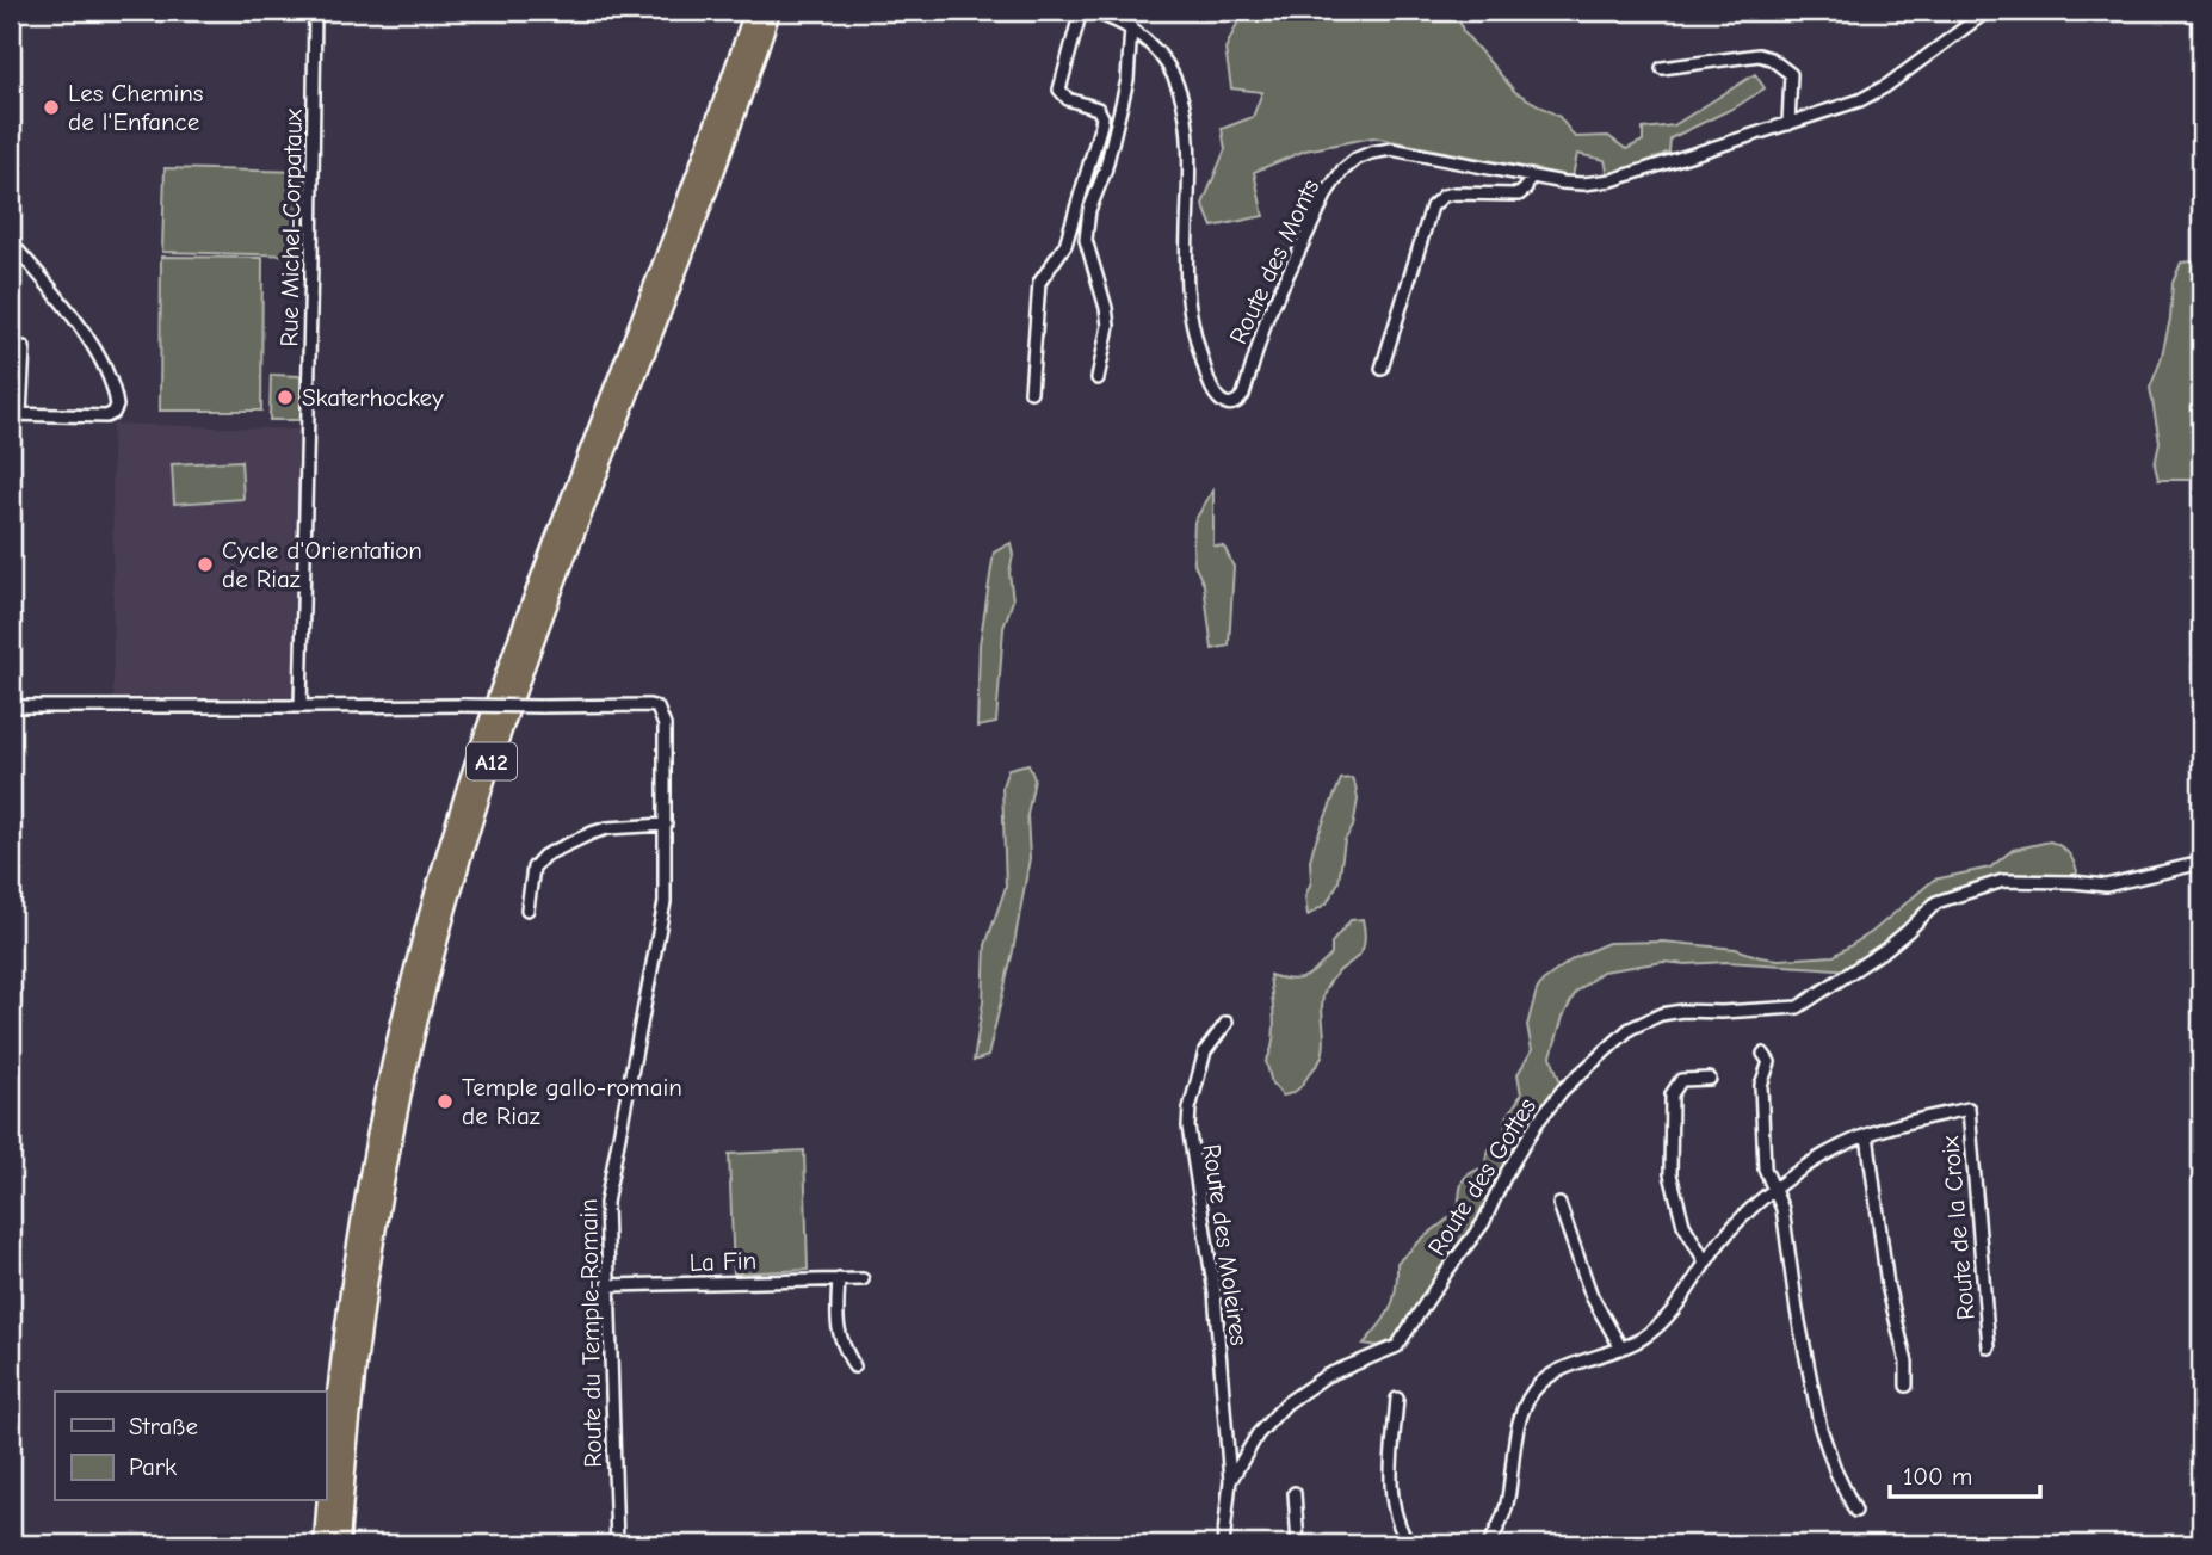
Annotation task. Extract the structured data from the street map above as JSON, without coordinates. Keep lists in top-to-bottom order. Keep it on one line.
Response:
{"streets":{"highway":["A12"],"street":["Rue Michel-Corpataux","Route des Monts","Route des Gottes","Route de la Croix","Route des Moleires","La Fin","Route du Temple-Romain"]},"crossings":[["Rue Michel-Corpataux","Route du Temple-Romain"],["Route des Gottes","Route des Moleires"],["La Fin","Route du Temple-Romain"]],"places":["Les Chemins de l'Enfance","Skaterhockey","Cycle d'Orientation de Riaz","Temple gallo-romain de Riaz"],"legend":["Straße","Park"],"scale_bar":"100 m"}
